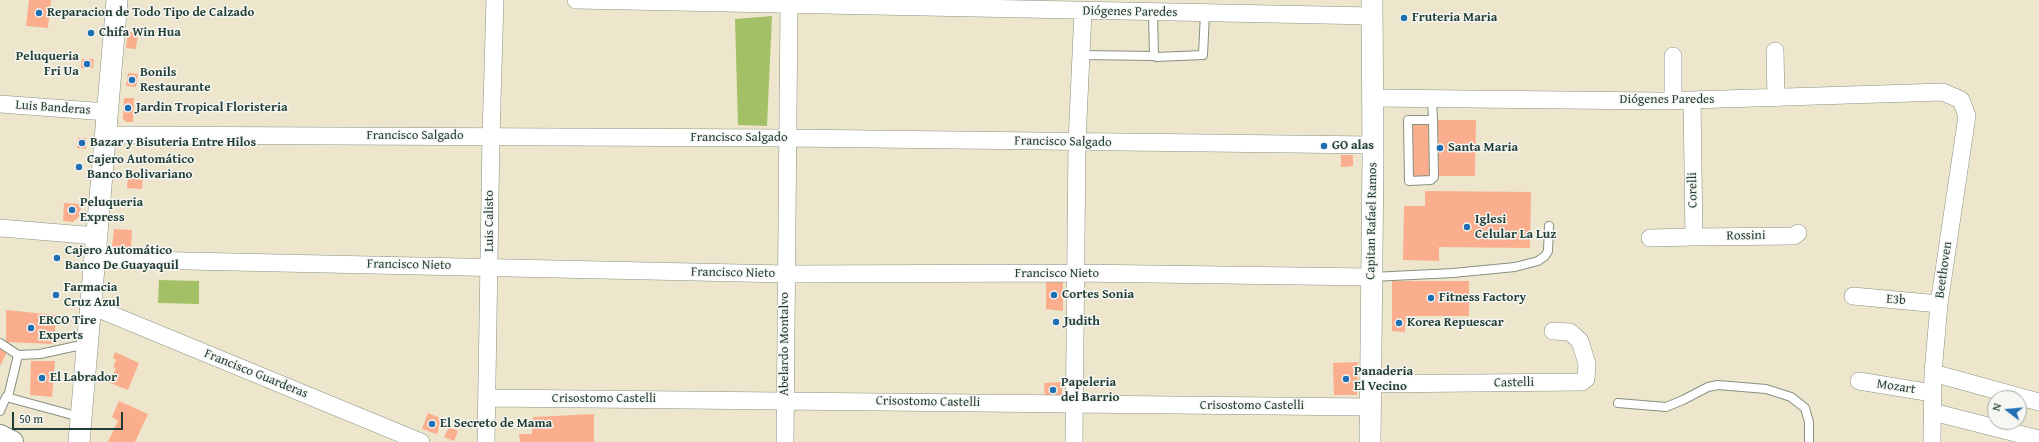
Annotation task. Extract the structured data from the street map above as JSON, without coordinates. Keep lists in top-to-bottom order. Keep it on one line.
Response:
{"streets":{"street":["Diógenes Paredes","Luis Banderas","Francisco Salgado","Corelli","Luis Calisto","Capitan Rafael Ramos","Rossini","Francisco Nieto","Beethoven","E3b","Abelardo Montalvo","Francisco Guarderas","Castelli","Mozart","Crisostomo Castelli"]},"crossings":[["Diógenes Paredes","Corelli"],["Diógenes Paredes","Capitan Rafael Ramos"],["Diógenes Paredes","Beethoven"],["Diógenes Paredes","Abelardo Montalvo"],["Francisco Salgado","Luis Calisto"],["Francisco Salgado","Capitan Rafael Ramos"],["Francisco Salgado","Abelardo Montalvo"],["Corelli","Rossini"],["Luis Calisto","Francisco Nieto"],["Luis Calisto","Crisostomo Castelli"],["Capitan Rafael Ramos","Francisco Nieto"],["Capitan Rafael Ramos","Castelli"],["Capitan Rafael Ramos","Crisostomo Castelli"],["Francisco Nieto","Abelardo Montalvo"],["Beethoven","E3b"],["Beethoven","Mozart"],["Abelardo Montalvo","Crisostomo Castelli"]],"places":["Reparacion de Todo Tipo de Calzado","Fruteria Maria","Chifa Win Hua","Peluqueria Fri Ua","Bonils Restaurante","Jardin Tropical Floristeria","Bazar y Bisuteria Entre Hilos","GO alas","Santa Maria","Cajero Automático Banco Bolivariano","Peluqueria Express","Iglesi Celular La Luz","Cajero Automático Banco De Guayaquil","Farmacia Cruz Azul","Cortes Sonia","Fitness Factory","Judith","Korea Repuescar","ERCO Tire Experts","El Labrador","Panaderia El Vecino","Papeleria del Barrio","El Secreto de Mama"],"scale_bar":"50 m","north":"left"}
